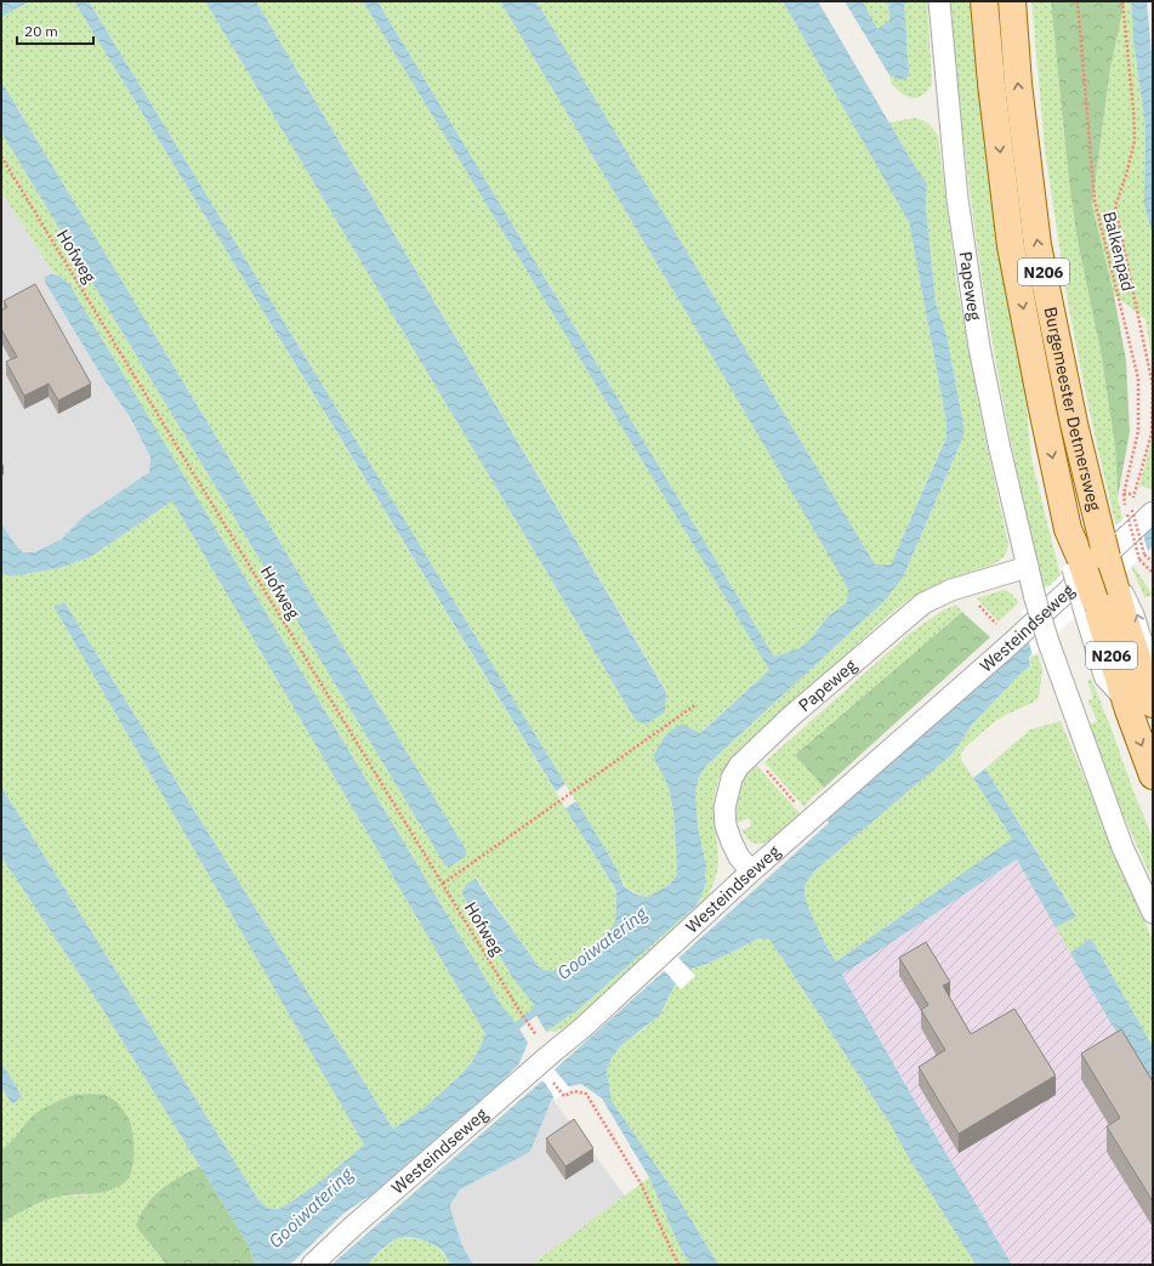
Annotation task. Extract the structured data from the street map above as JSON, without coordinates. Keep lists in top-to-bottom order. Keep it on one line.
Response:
{"streets":{"main road":["N206","Burgemeester Detmersweg"],"street":["Papeweg","Westeindseweg"],"path":["Balkenpad","Hofweg"]},"crossings":[["Papeweg","Westeindseweg"]],"water":["Gooiwatering"],"scale_bar":"20 m"}
